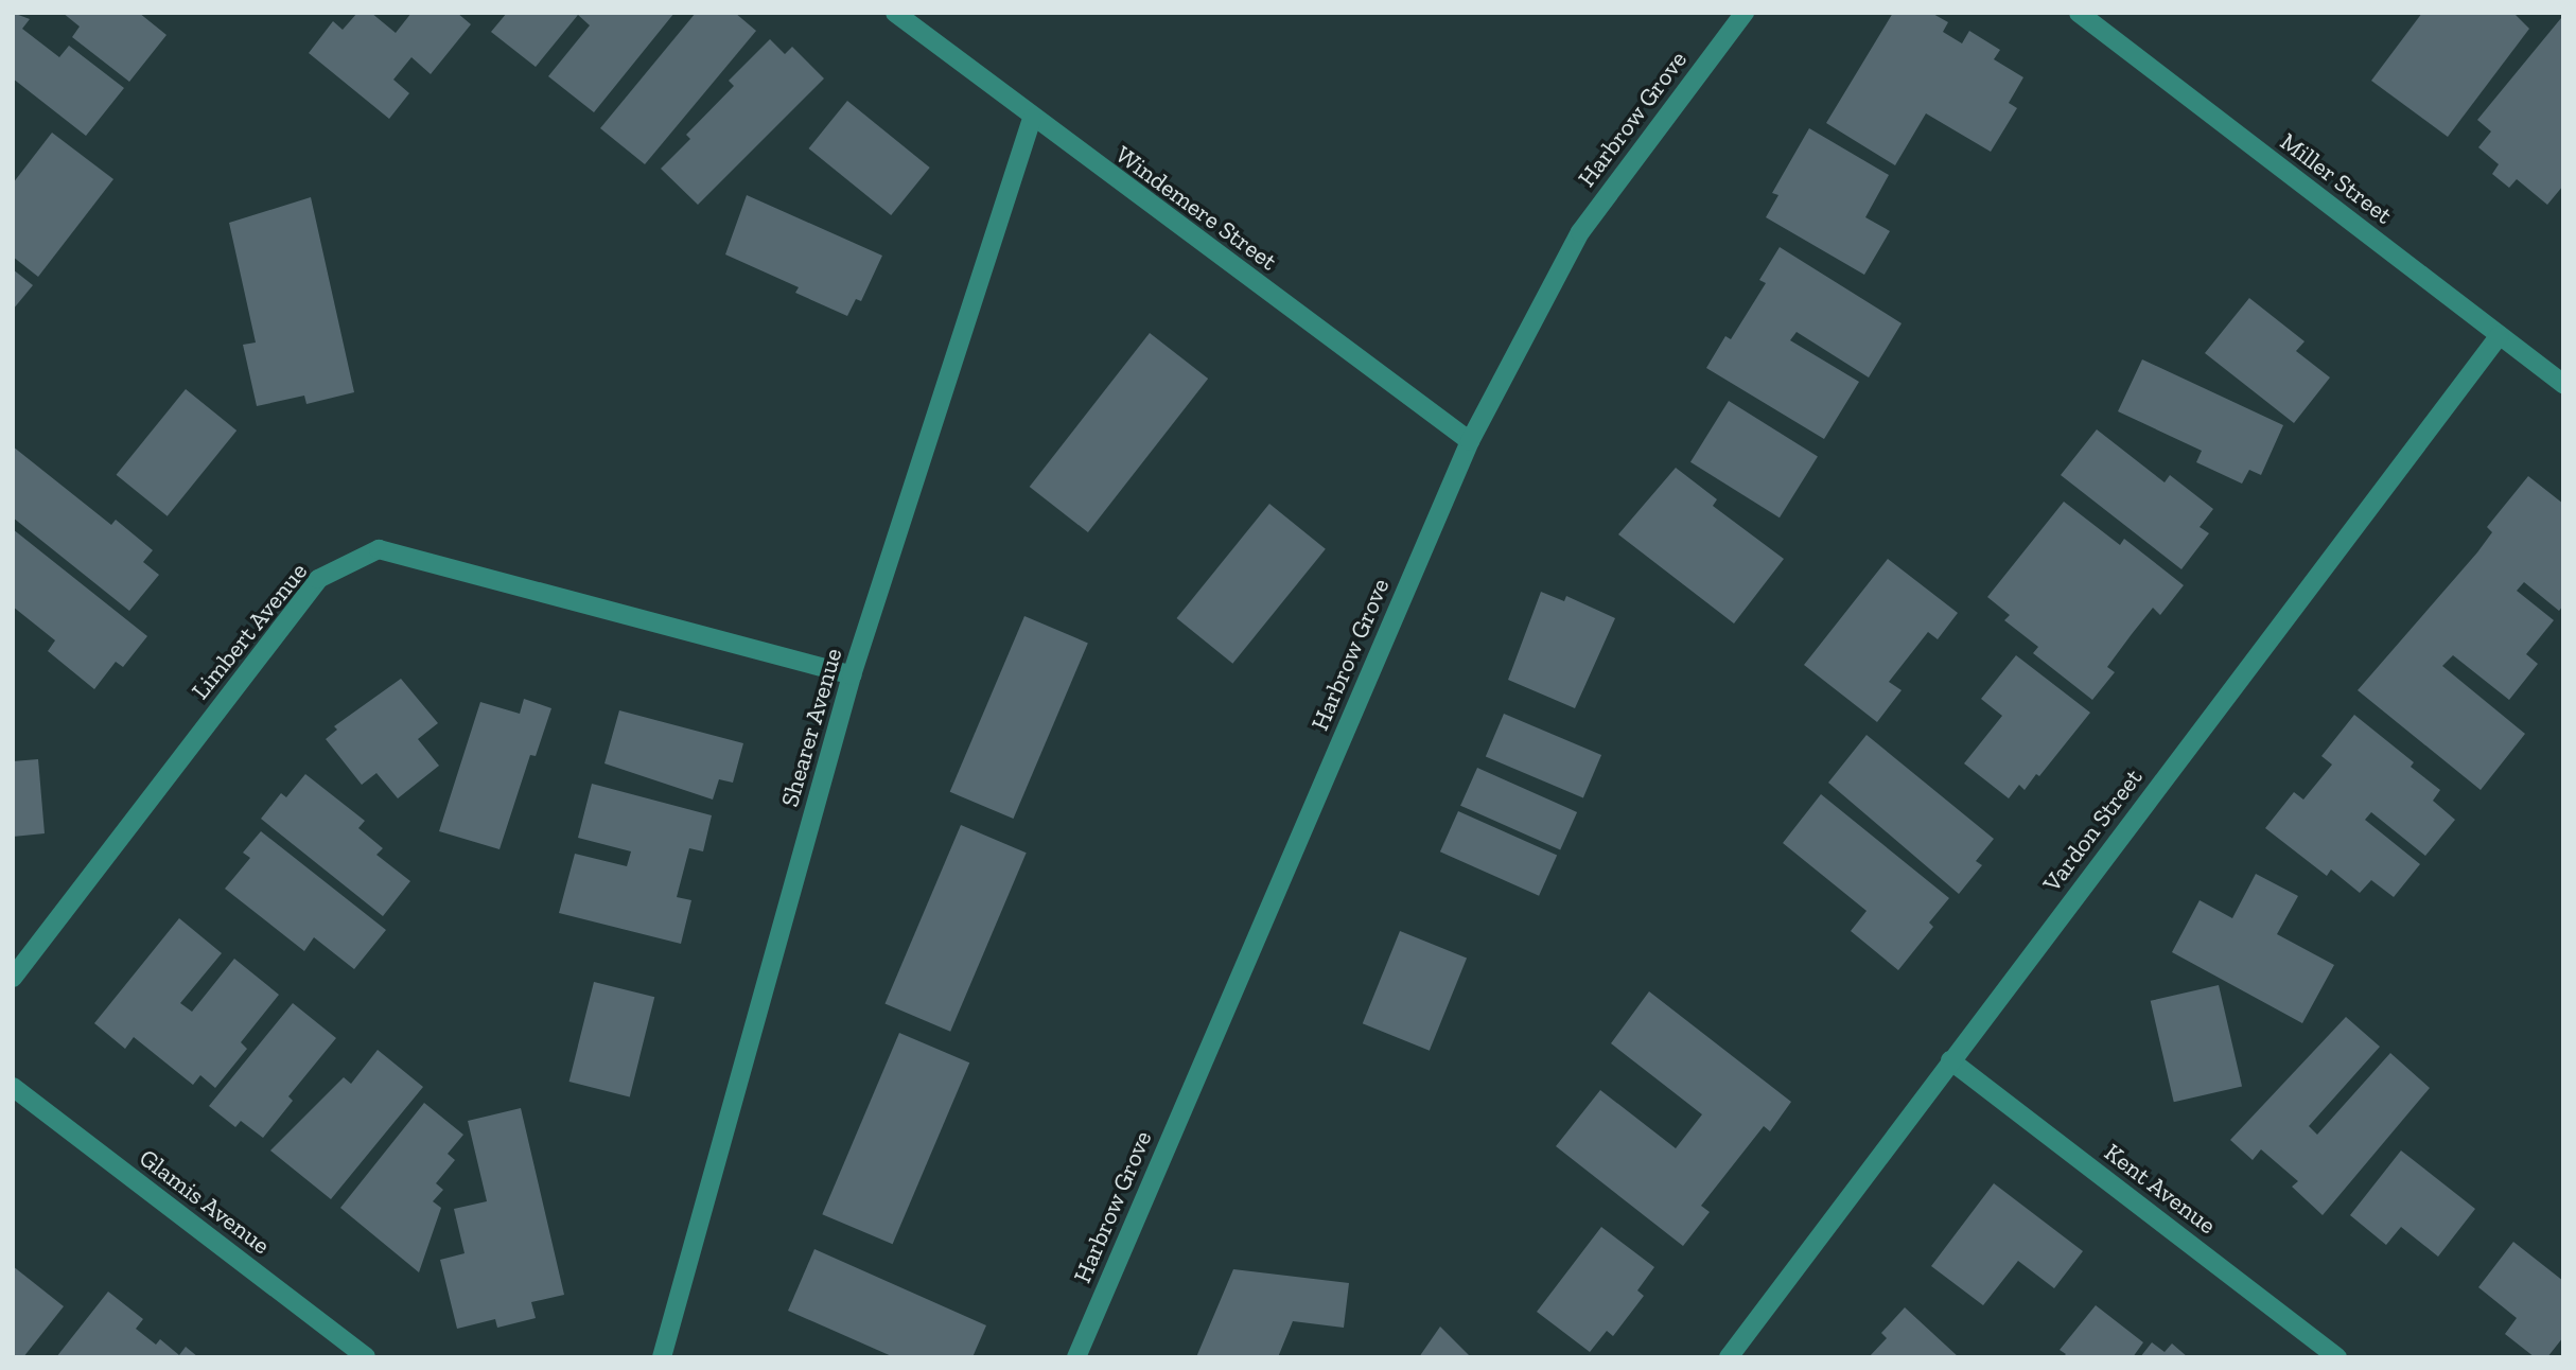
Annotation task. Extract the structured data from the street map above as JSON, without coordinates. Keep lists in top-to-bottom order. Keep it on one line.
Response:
{"streets":{"street":["Harbrow Grove","Miller Street","Windemere Street","Limbert Avenue","Shearer Avenue","Vardon Street","Kent Avenue","Glamis Avenue"]},"crossings":[["Harbrow Grove","Windemere Street"],["Miller Street","Vardon Street"],["Windemere Street","Shearer Avenue"],["Limbert Avenue","Shearer Avenue"],["Vardon Street","Kent Avenue"]]}
